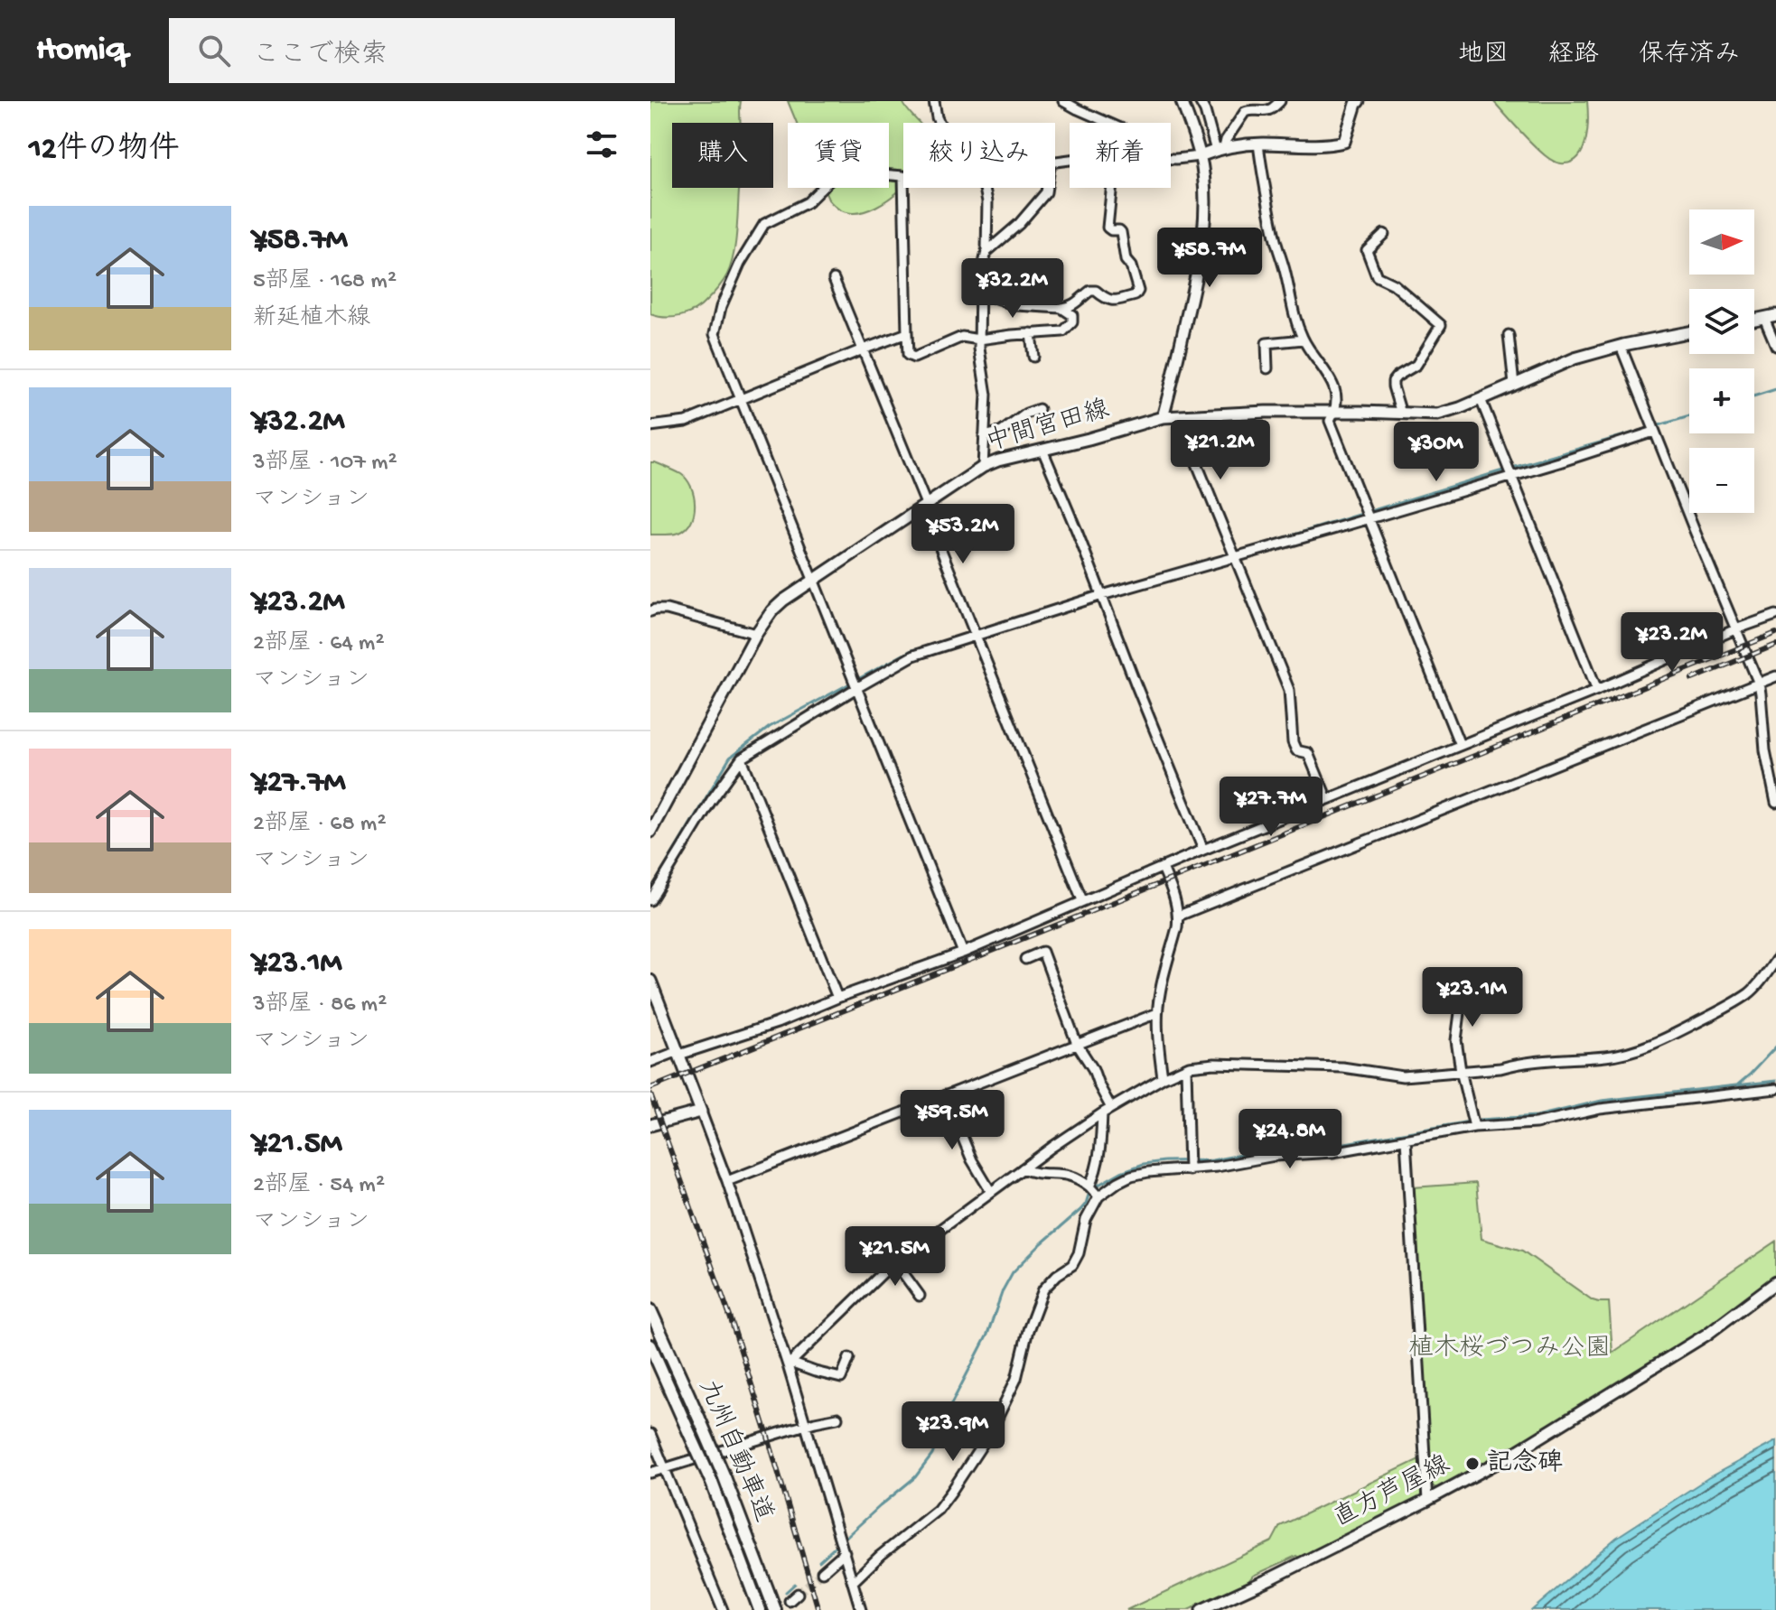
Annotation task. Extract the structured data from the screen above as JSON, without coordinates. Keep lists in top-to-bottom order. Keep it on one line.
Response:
{"streets":{"highway":["九州自動車道"],"main road":["中間宮田線","直方芦屋線"]},"parks":["植木桜づつみ公園"],"places":["記念碑"],"north":"right","page":{"header":"Homiq","search":"ここで検索","nav":["地図","経路","保存済み"],"heading":"12件の物件","chip":["購入","賃貸","絞り込み","新着"],"list":[{"name":"¥58.7M","note":"5部屋 · 168 m² · 新延植木線"},{"name":"¥32.2M","note":"3部屋 · 107 m² · マンション"},{"name":"¥23.2M","note":"2部屋 · 64 m² · マンション"},{"name":"¥27.7M","note":"2部屋 · 68 m² · マンション"},{"name":"¥23.1M","note":"3部屋 · 86 m² · マンション"},{"name":"¥21.5M","note":"2部屋 · 54 m² · マンション"}],"map_buttons":["+","−"],"price":["¥58.7M","¥32.2M","¥21.2M","¥30M","¥53.2M","¥23.2M","¥27.7M","¥23.1M","¥59.5M","¥24.8M","¥21.5M","¥23.9M"]}}
